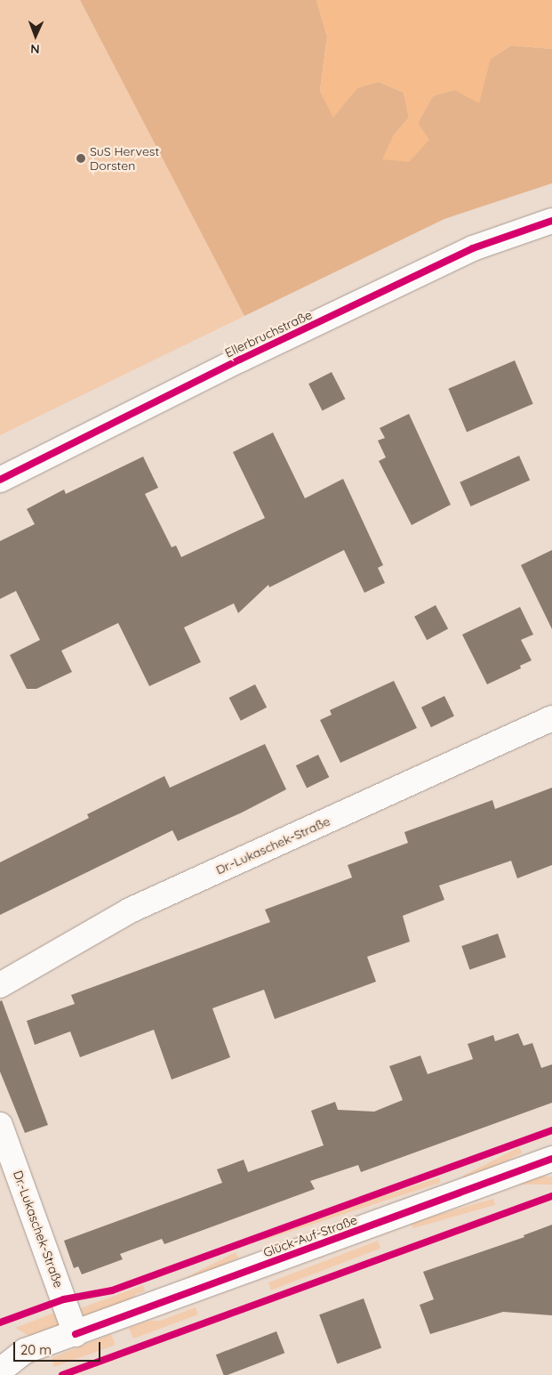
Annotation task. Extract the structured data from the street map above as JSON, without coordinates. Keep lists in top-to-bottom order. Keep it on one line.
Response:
{"streets":{"street":["Ellerbruchstraße","Dr.-Lukaschek-Straße","Glück-Auf-Straße"]},"crossings":[["Dr.-Lukaschek-Straße","Glück-Auf-Straße"]],"places":["SuS Hervest Dorsten"],"scale_bar":"20 m","north":"bottom"}
